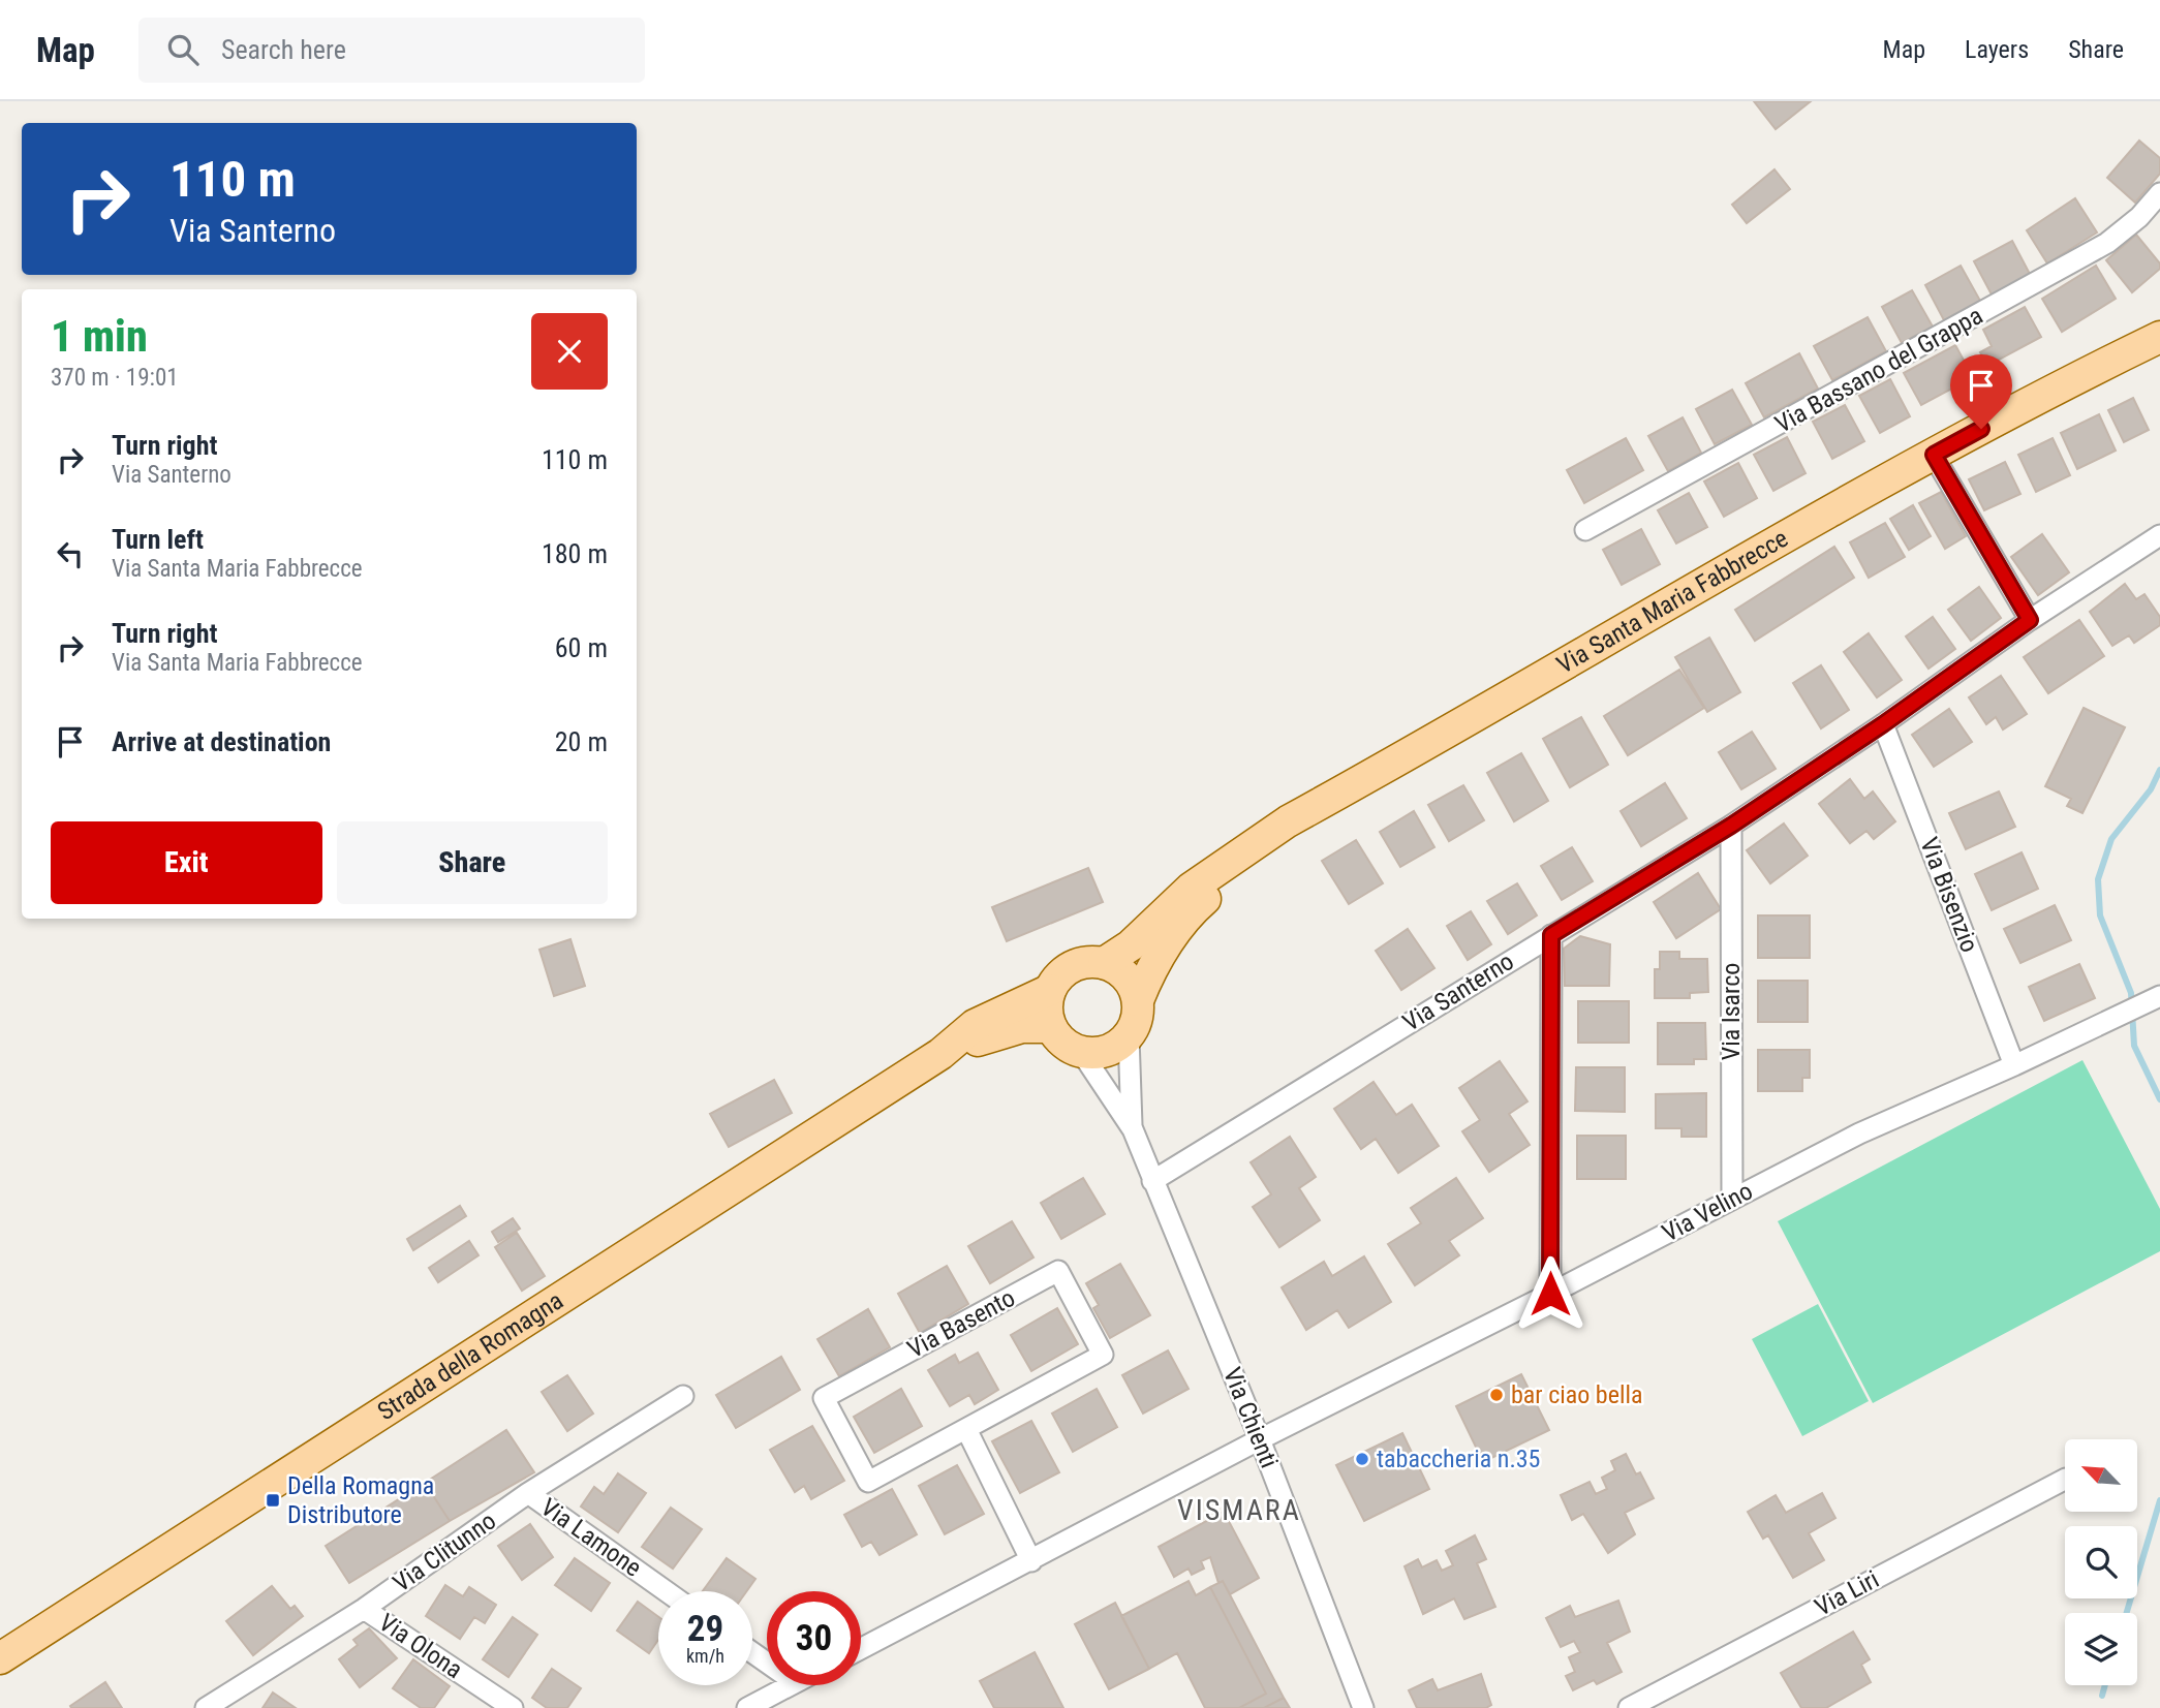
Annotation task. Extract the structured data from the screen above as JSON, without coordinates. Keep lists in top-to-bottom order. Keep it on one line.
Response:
{"streets":{"main road":["Via Santa Maria Fabbrecce","Strada della Romagna"],"street":["Via Bassano del Grappa","Via Bisenzio","Via Santerno","Via Isarco","Via Velino","Via Basento","Via Chienti","Via Lamone","Via Clitunno","Via Liri","Via Olona"]},"crossings":[["Via Santa Maria Fabbrecce","Strada della Romagna"],["Via Santa Maria Fabbrecce","Via Chienti"],["Via Bisenzio","Via Santerno"],["Via Bisenzio","Via Velino"],["Via Santerno","Via Isarco"],["Via Santerno","Via Chienti"],["Via Isarco","Via Velino"],["Via Velino","Via Chienti"],["Strada della Romagna","Via Chienti"],["Via Lamone","Via Clitunno"],["Via Clitunno","Via Olona"]],"districts":["VISMARA"],"places":{"other":["bar ciao bella","tabaccheria n.35"],"transit":["Della Romagna Distributore"]},"north":"top left","page":{"header":"Map","search":"Search here","nav":["Map","Layers","Share"],"turn":["110 m","Via Santerno"],"heading":["1 min","370 m · 19:01"],"list":[{"name":"Turn right","note":"Via Santerno","value":"110 m"},{"name":"Turn left","note":"Via Santa Maria Fabbrecce","value":"180 m"},{"name":"Turn right","note":"Via Santa Maria Fabbrecce","value":"60 m"},{"name":"Arrive at destination","value":"20 m"}],"buttons":["Exit","Share"],"speed":"29 km/h","limit":"30"}}
